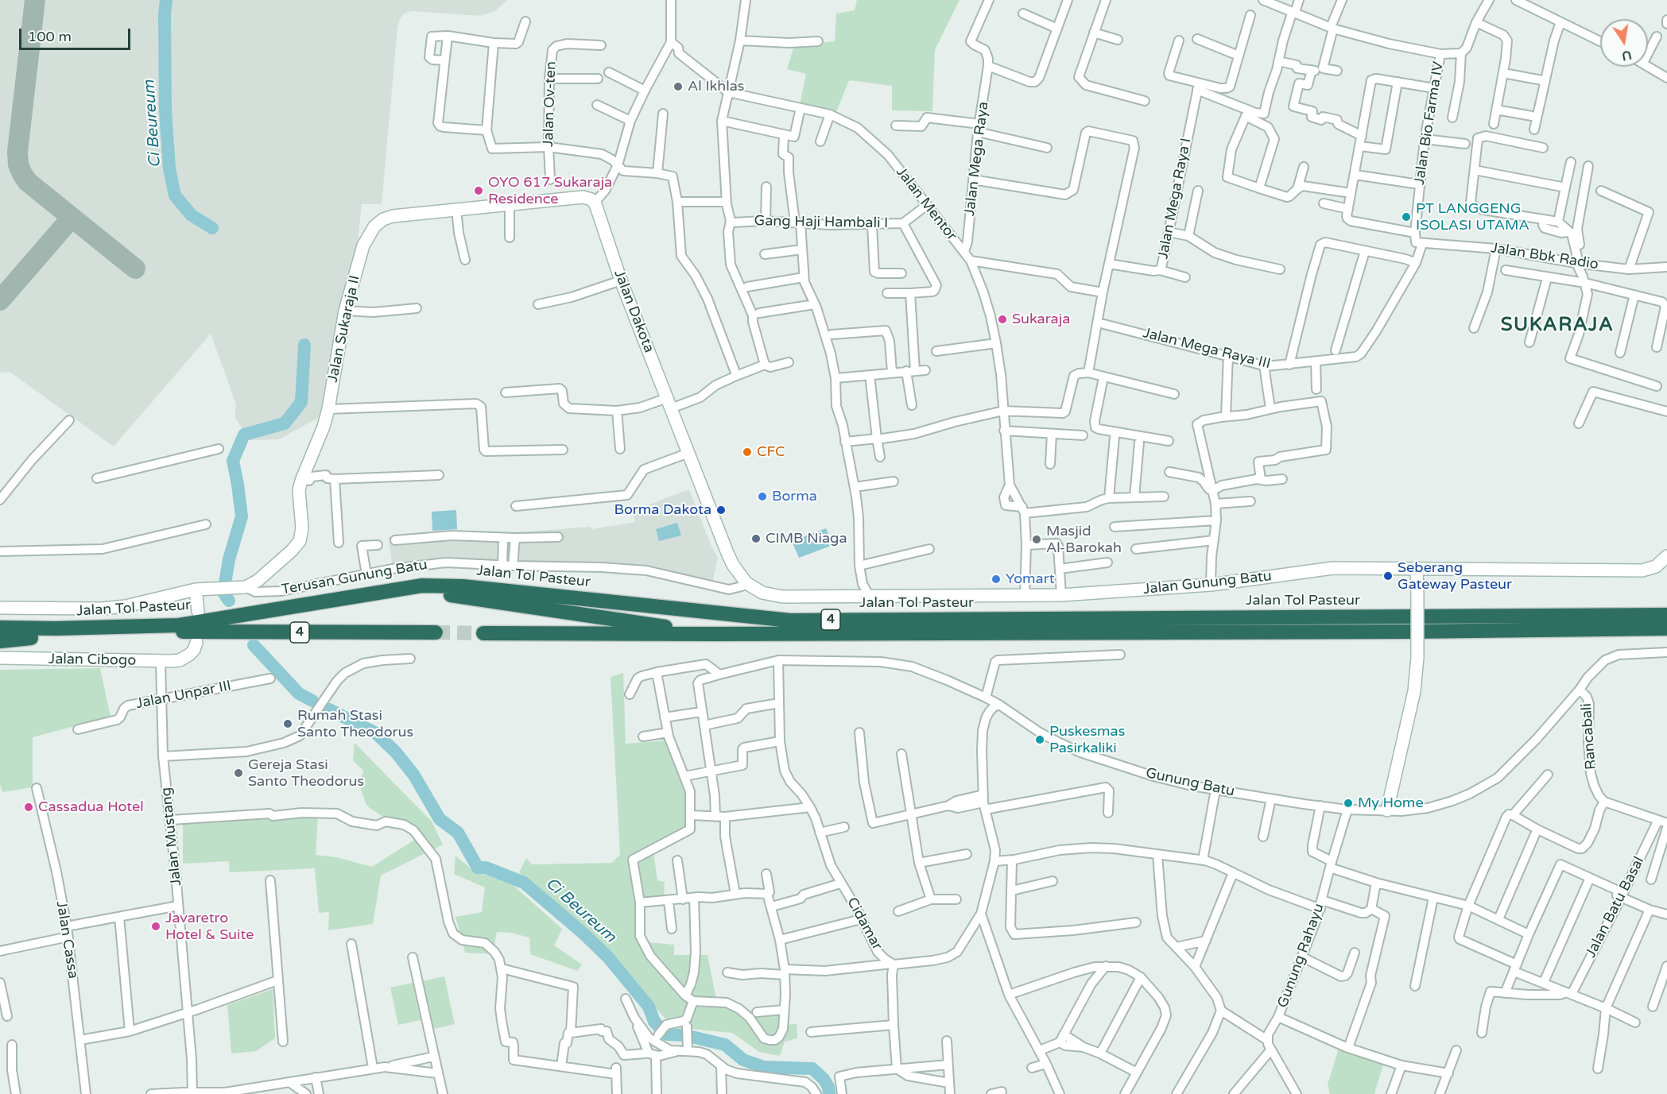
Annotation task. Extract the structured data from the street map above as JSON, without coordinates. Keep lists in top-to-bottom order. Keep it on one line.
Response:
{"streets":{"highway":["Jalan Tol Pasteur","4"],"main road":["Jalan Dakota","Jalan Sukaraja II","Jalan Gunung Batu","Jalan Cibogo"],"street":["Jalan Ov-ten","Jalan Bio Farma IV","Jalan Mega Raya","Jalan Mega Raya I","Jalan Mentor","Gang Haji Hambali I","Jalan Bbk Radio","Jalan Mega Raya III","Terusan Gunung Batu","Jalan Unpar III","Rancabali","Gunung Batu","Jalan Mustang","Jalan Batu Basal","Cidamar","Jalan Cassa","Gunung Rahayu"]},"crossings":[["Jalan Mega Raya","Jalan Mentor"],["Jalan Mentor","Gang Haji Hambali I"],["Jalan Mentor","Jalan Gunung Batu"],["Jalan Bbk Radio","Jalan Mega Raya III"],["Jalan Dakota","Jalan Sukaraja II"],["Jalan Dakota","Terusan Gunung Batu"],["Jalan Dakota","Jalan Gunung Batu"],["Jalan Sukaraja II","Terusan Gunung Batu"],["Terusan Gunung Batu","Jalan Gunung Batu"],["Jalan Cibogo","Jalan Mustang"],["Jalan Unpar III","Jalan Mustang"],["Rancabali","Gunung Batu"],["Gunung Batu","Cidamar"],["Gunung Batu","Gunung Rahayu"]],"districts":["SUKARAJA"],"water":["Ci Beureum"],"places":["Al Ikhlas","OYO 617 Sukaraja Residence","PT LANGGENG ISOLASI UTAMA","Sukaraja","CFC","Borma","Borma Dakota","CIMB Niaga","Masjid Al-Barokah","Seberang Gateway Pasteur","Yomart","Rumah Stasi Santo Theodorus","Puskesmas Pasirkaliki","Gereja Stasi Santo Theodorus","My Home","Cassadua Hotel","Javaretro Hotel & Suite"],"scale_bar":"100 m","north":"bottom"}
